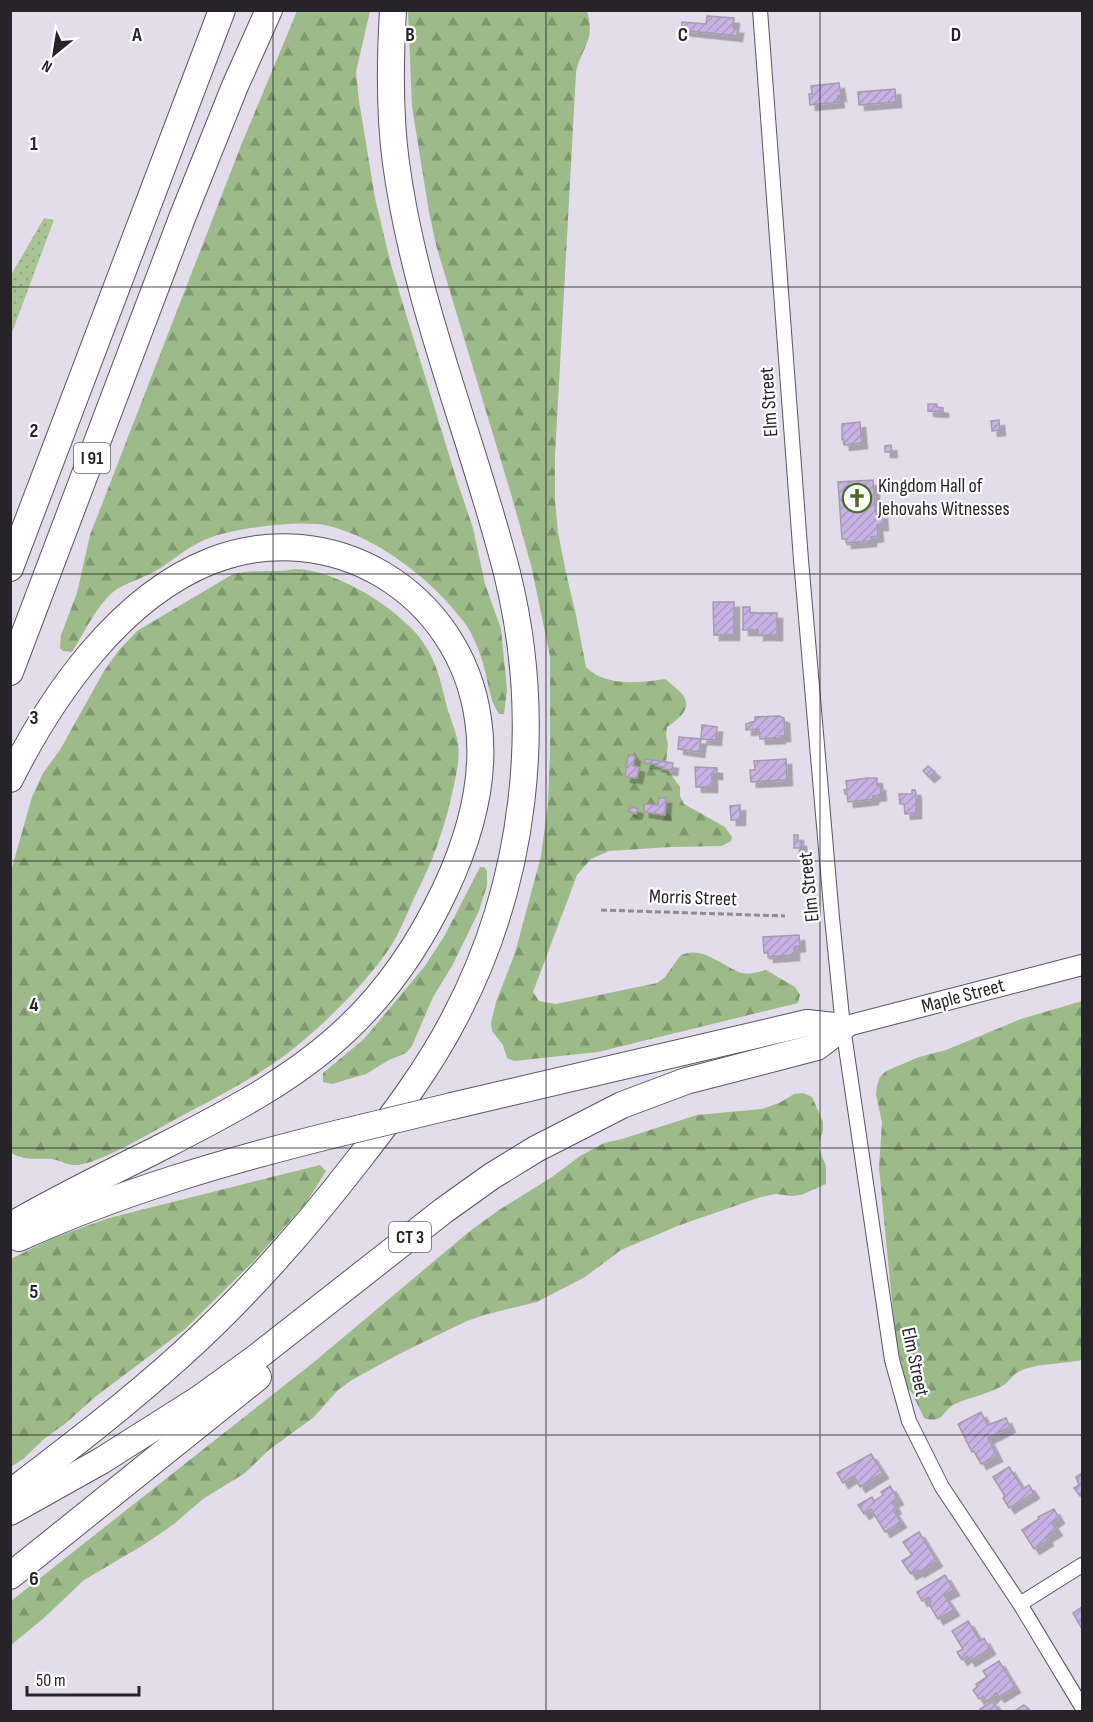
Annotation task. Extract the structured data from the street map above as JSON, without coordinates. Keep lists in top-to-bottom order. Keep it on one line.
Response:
{"streets":{"highway":["I 91","CT 3"],"main road":["Maple Street"],"street":["Elm Street"],"path":["Morris Street"]},"crossings":[["Elm Street","Maple Street"],["Elm Street","CT 3"],["Maple Street","CT 3"]],"places":{"church":["Kingdom Hall of Jehovahs Witnesses"]},"scale_bar":"50 m","north":"bottom left","grid":{"columns":["A","B","C","D"],"rows":["1","2","3","4","5","6"]}}
